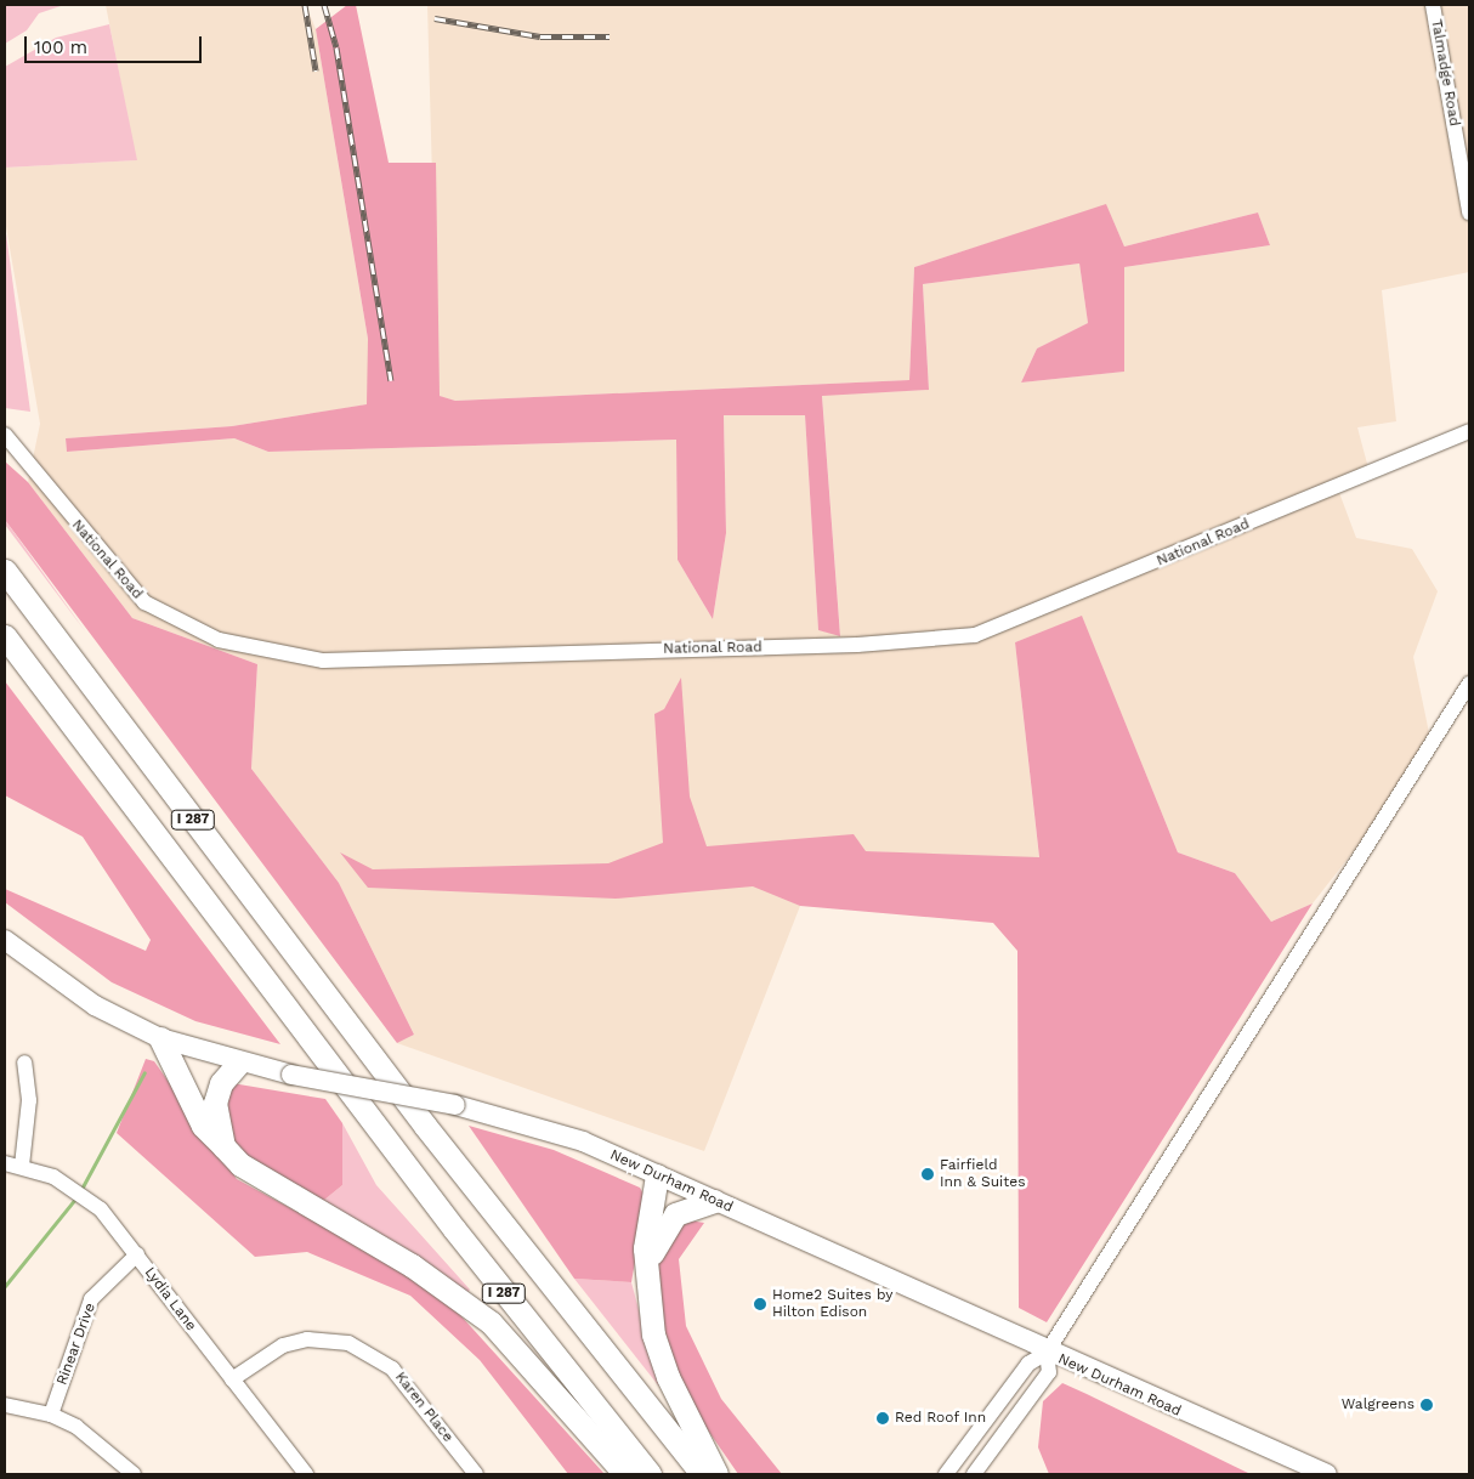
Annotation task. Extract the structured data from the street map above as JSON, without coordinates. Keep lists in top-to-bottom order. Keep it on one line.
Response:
{"streets":{"highway":["I 287"],"main road":["New Durham Road"],"street":["Talmadge Road","National Road","Lydia Lane","Rinear Drive","Karen Place"]},"crossings":[["Lydia Lane","Rinear Drive"],["Lydia Lane","Karen Place"]],"places":["Fairfield Inn & Suites","Home2 Suites by Hilton Edison","Walgreens","Red Roof Inn"],"scale_bar":"100 m"}
